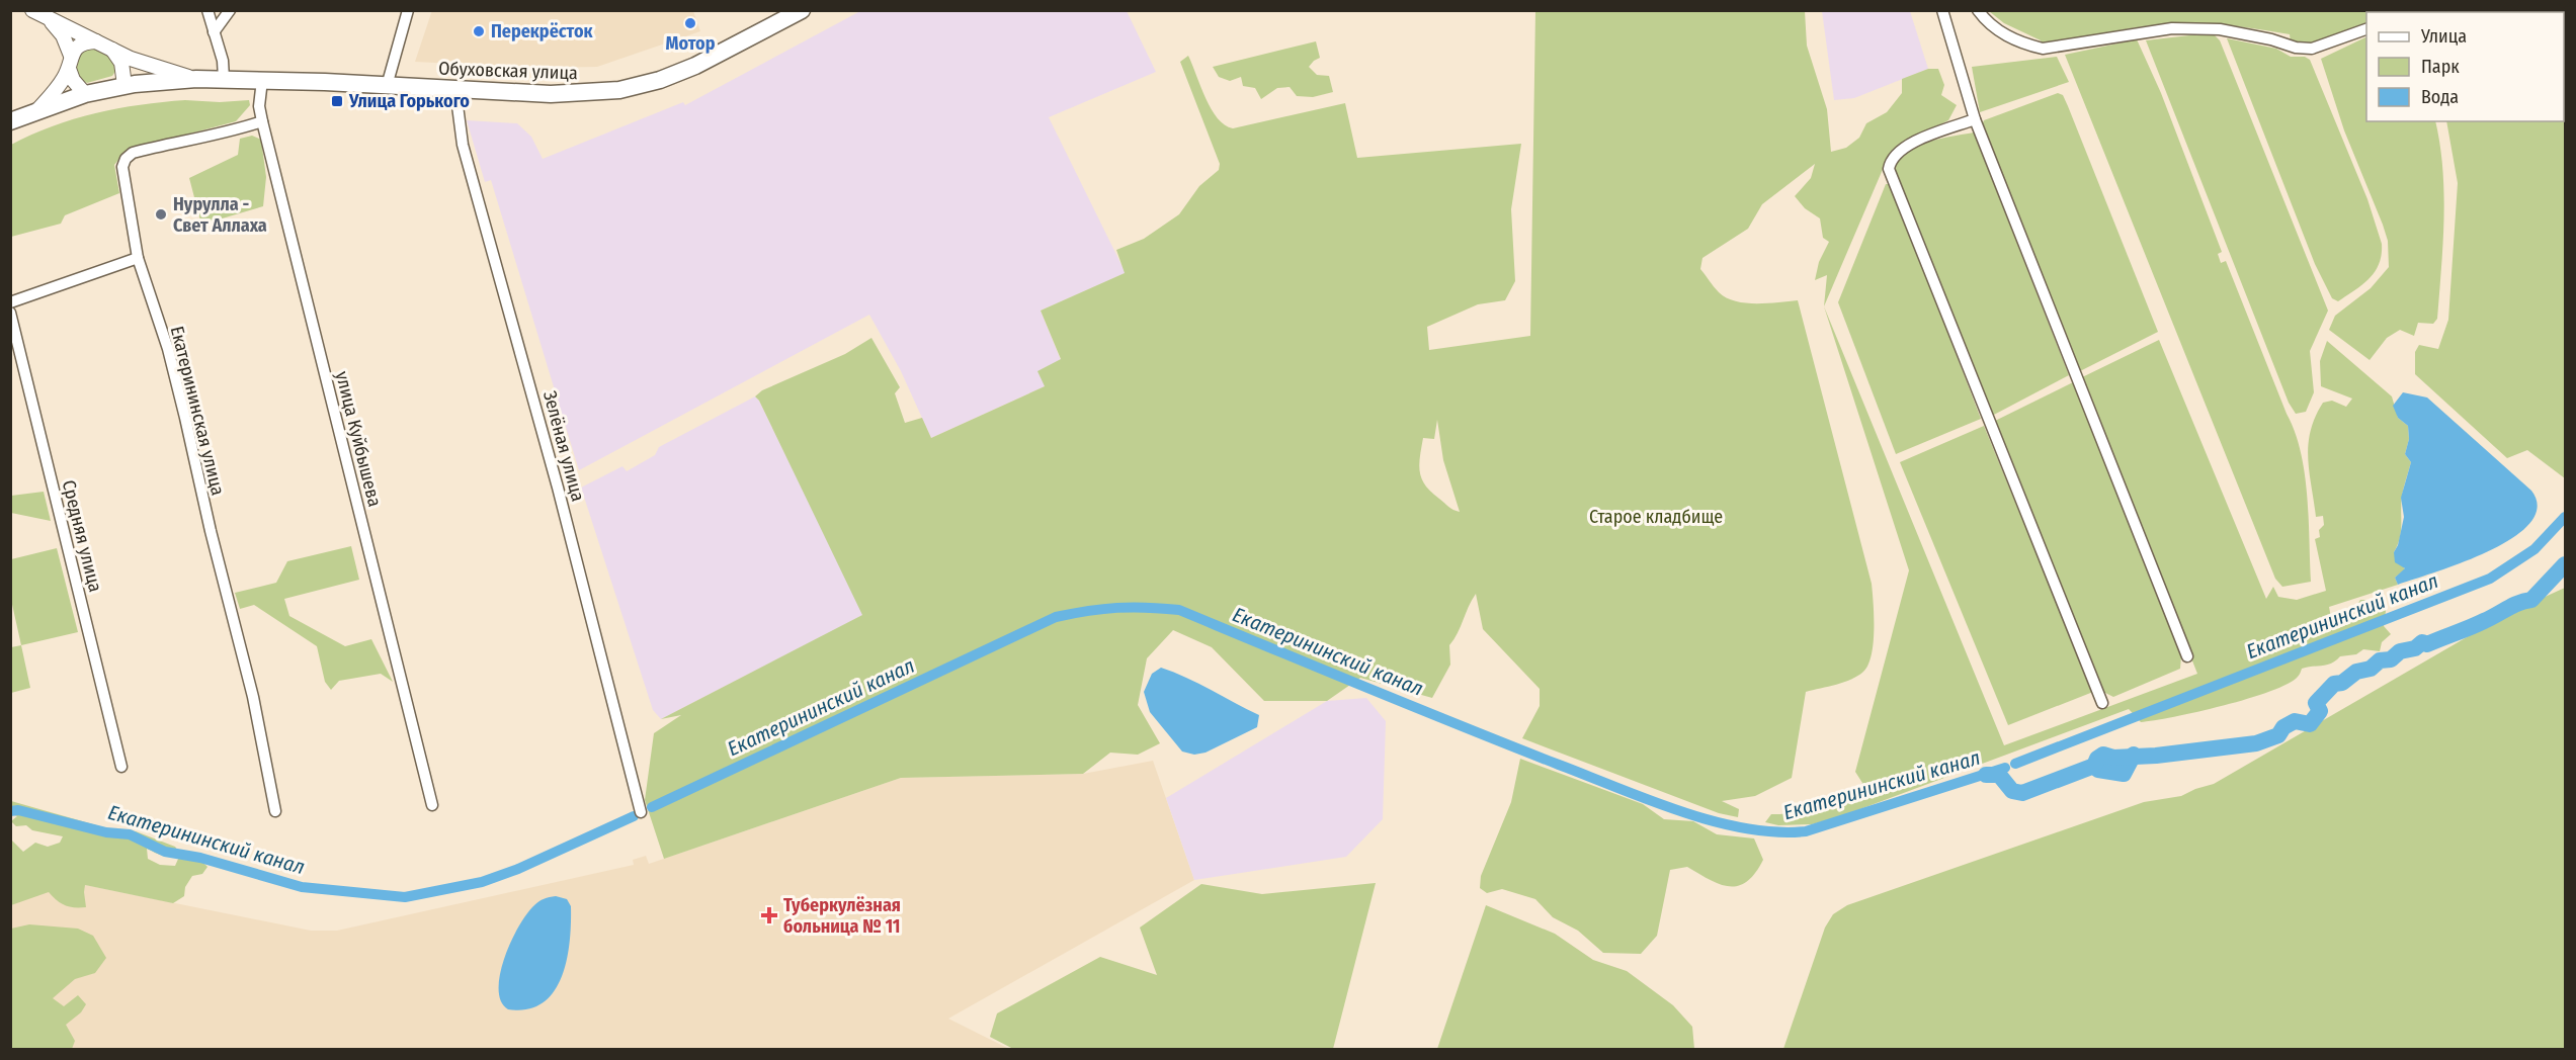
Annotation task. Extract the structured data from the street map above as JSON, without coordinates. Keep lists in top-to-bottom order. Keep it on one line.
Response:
{"streets":{"main road":["Обуховская улица"],"street":["Екатерининская улица","улица Куйбышева","Зелёная улица","Средняя улица"]},"crossings":[["Обуховская улица","улица Куйбышева"],["Обуховская улица","Зелёная улица"],["Екатерининская улица","улица Куйбышева"]],"water":["Екатерининский канал"],"parks":["Старое кладбище"],"places":{"other":["Мотор","Перекрёсток","Нурулла - Свет Аллаха"],"transit":["Улица Горького"],"health":["Туберкулёзная больница № 11"]},"legend":["Улица","Парк","Вода"]}
